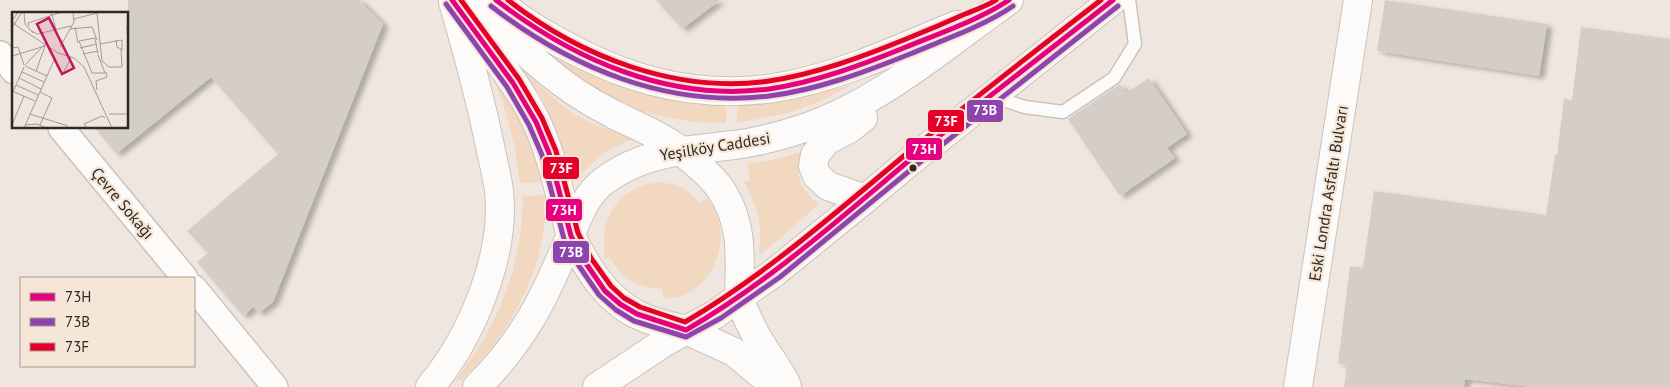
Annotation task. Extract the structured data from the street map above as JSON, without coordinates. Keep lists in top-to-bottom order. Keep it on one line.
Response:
{"streets":{"main road":["Yeşilköy Caddesi","Eski Londra Asfaltı Bulvarı"],"street":["Çevre Sokağı"]},"lines":["transit line 73H","transit line 73F","transit line 73B"],"legend":["73H","73B","73F"]}
